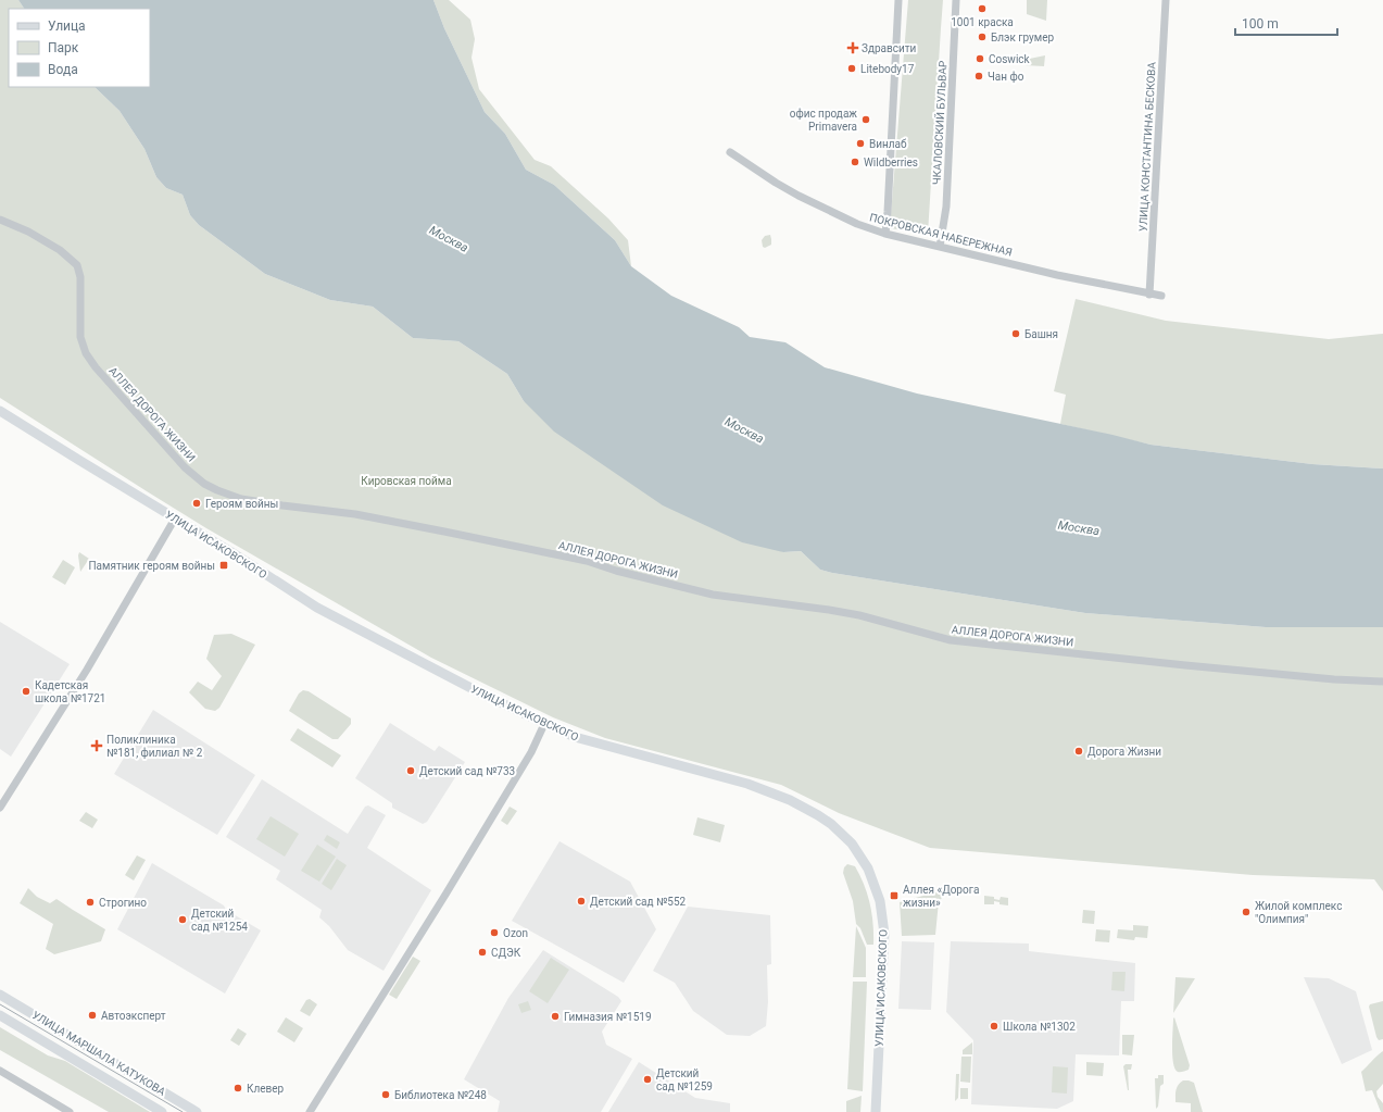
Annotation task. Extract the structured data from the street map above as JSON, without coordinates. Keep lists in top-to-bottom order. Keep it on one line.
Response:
{"streets":{"street":["ЧКАЛОВСКИЙ БУЛЬВАР","УЛИЦА КОНСТАНТИНА БЕСКОВА","ПОКРОВСКАЯ НАБЕРЕЖНАЯ","АЛЛЕЯ ДОРОГА ЖИЗНИ","УЛИЦА ИСАКОВСКОГО","УЛИЦА МАРШАЛА КАТУКОВА"]},"crossings":[["ЧКАЛОВСКИЙ БУЛЬВАР","ПОКРОВСКАЯ НАБЕРЕЖНАЯ"],["УЛИЦА КОНСТАНТИНА БЕСКОВА","ПОКРОВСКАЯ НАБЕРЕЖНАЯ"]],"water":["Москва"],"parks":["Кировская пойма"],"places":{"other":["1001 краска","Блэк грумер","Coswick","Litebody17","Чан фо","офис продаж Primavera","Винлаб","Wildberries","Башня","Героям войны","Кадетская школа №1721","Дорога Жизни","Детский сад №733","Детский сад №552","Строгино","Жилой комплекс \"Олимпия\"","Детский сад №1254","Ozon","СДЭК","Автоэксперт","Гимназия №1519","Школа №1302","Детский сад №1259","Клевер","Библиотека №248"],"health":["Здравсити","Поликлиника №181, филиал № 2"],"transit":["Памятник героям войны","Аллея «Дорога жизни»"]},"legend":["Улица","Парк","Вода"],"scale_bar":"100 m"}
